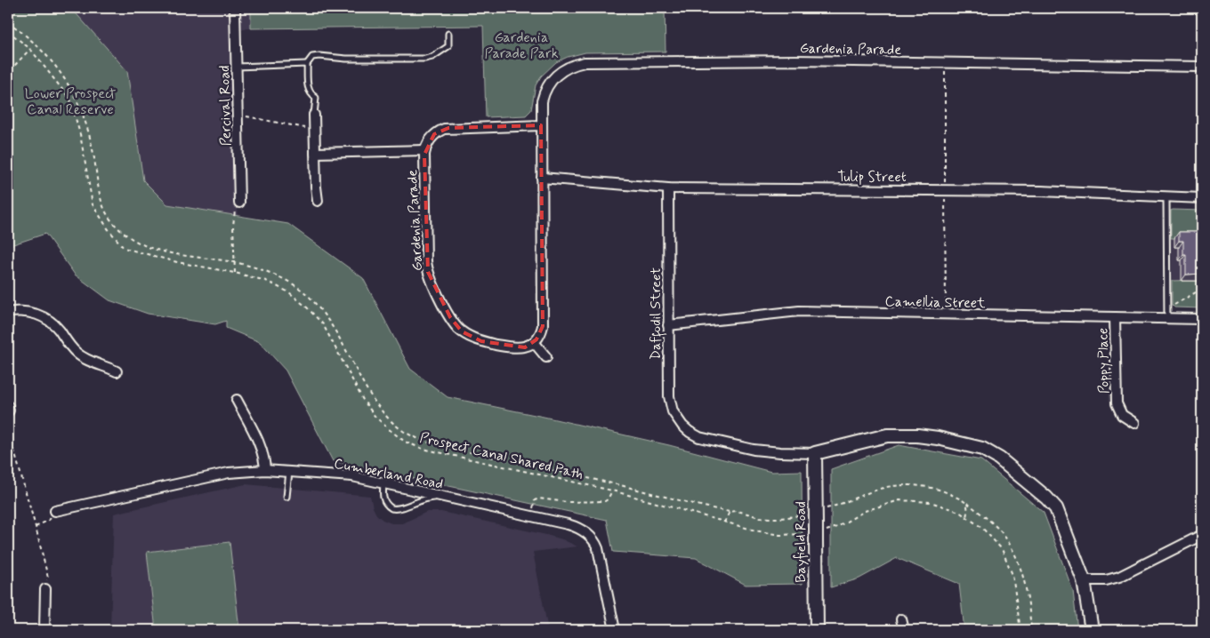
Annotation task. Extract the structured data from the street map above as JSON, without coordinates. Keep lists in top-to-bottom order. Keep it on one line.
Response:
{"streets":{"street":["Gardenia Parade","Percival Road","Tulip Street","Camellia Street","Daffodil Street","Poppy Place","Cumberland Road","Bayfield Road"],"path":["Prospect Canal Shared Path"]},"crossings":[["Gardenia Parade","Tulip Street"],["Tulip Street","Daffodil Street"],["Camellia Street","Daffodil Street"],["Camellia Street","Poppy Place"],["Daffodil Street","Bayfield Road"]],"parks":["Gardenia Parade Park","Lower Prospect Canal Reserve"]}
